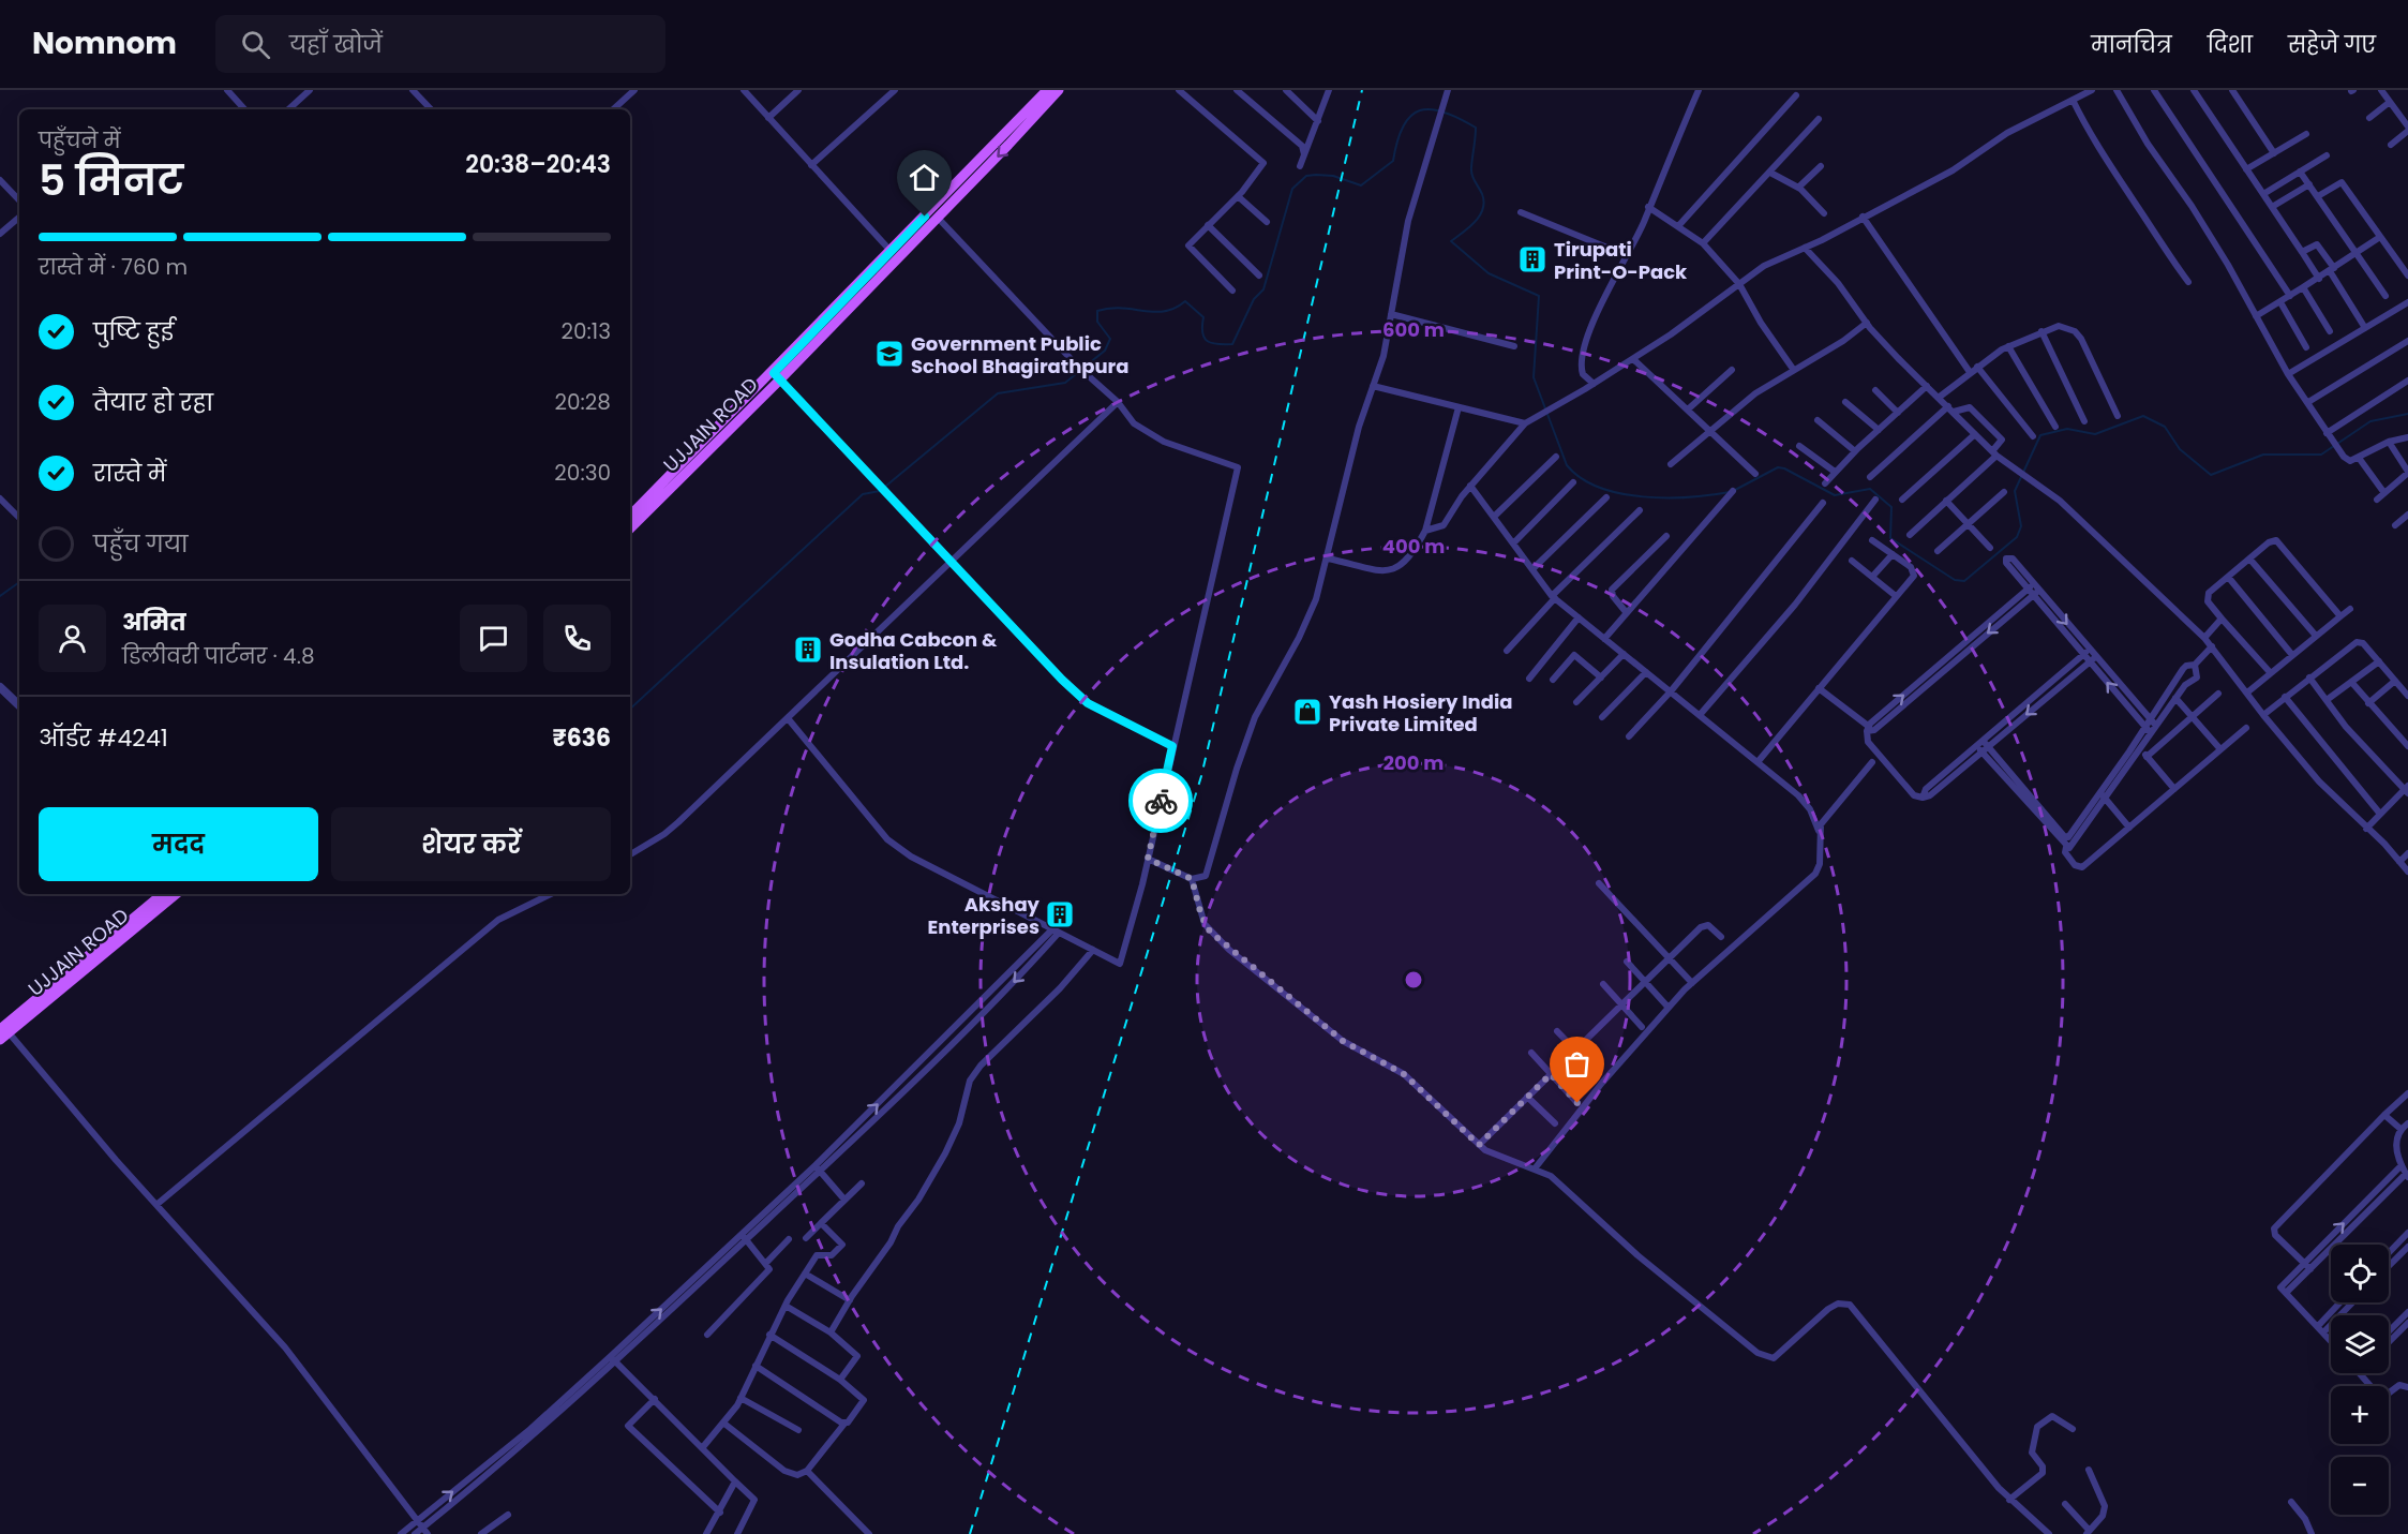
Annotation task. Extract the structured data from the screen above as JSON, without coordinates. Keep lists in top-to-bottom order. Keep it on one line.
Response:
{"streets":{"main road":["UJJAIN ROAD"]},"places":{"building":["Tirupati Print-O-Pack","Godha Cabcon & Insulation Ltd.","Akshay Enterprises"],"school or university":["Government Public School Bhagirathpura"],"shop":["Yash Hosiery India Private Limited"]},"page":{"header":"Nomnom","search":"यहाँ खोजें","nav":["मानचित्र","दिशा","सहेजे गए"],"heading":["5 मिनट","पहुँचने में","20:38–20:43"],"panel":["अमित","डिलीवरी पार्टनर · 4.8","ऑर्डर #4241","₹636"],"bar":"रास्ते में · 760 m","list":[["पुष्टि हुई","20:13"],["तैयार हो रहा","20:28"],["रास्ते में","20:30"],"पहुँच गया"],"buttons":["मदद","शेयर करें"],"map_buttons":["+","−"]},"rings":["600 m","400 m","200 m"]}
